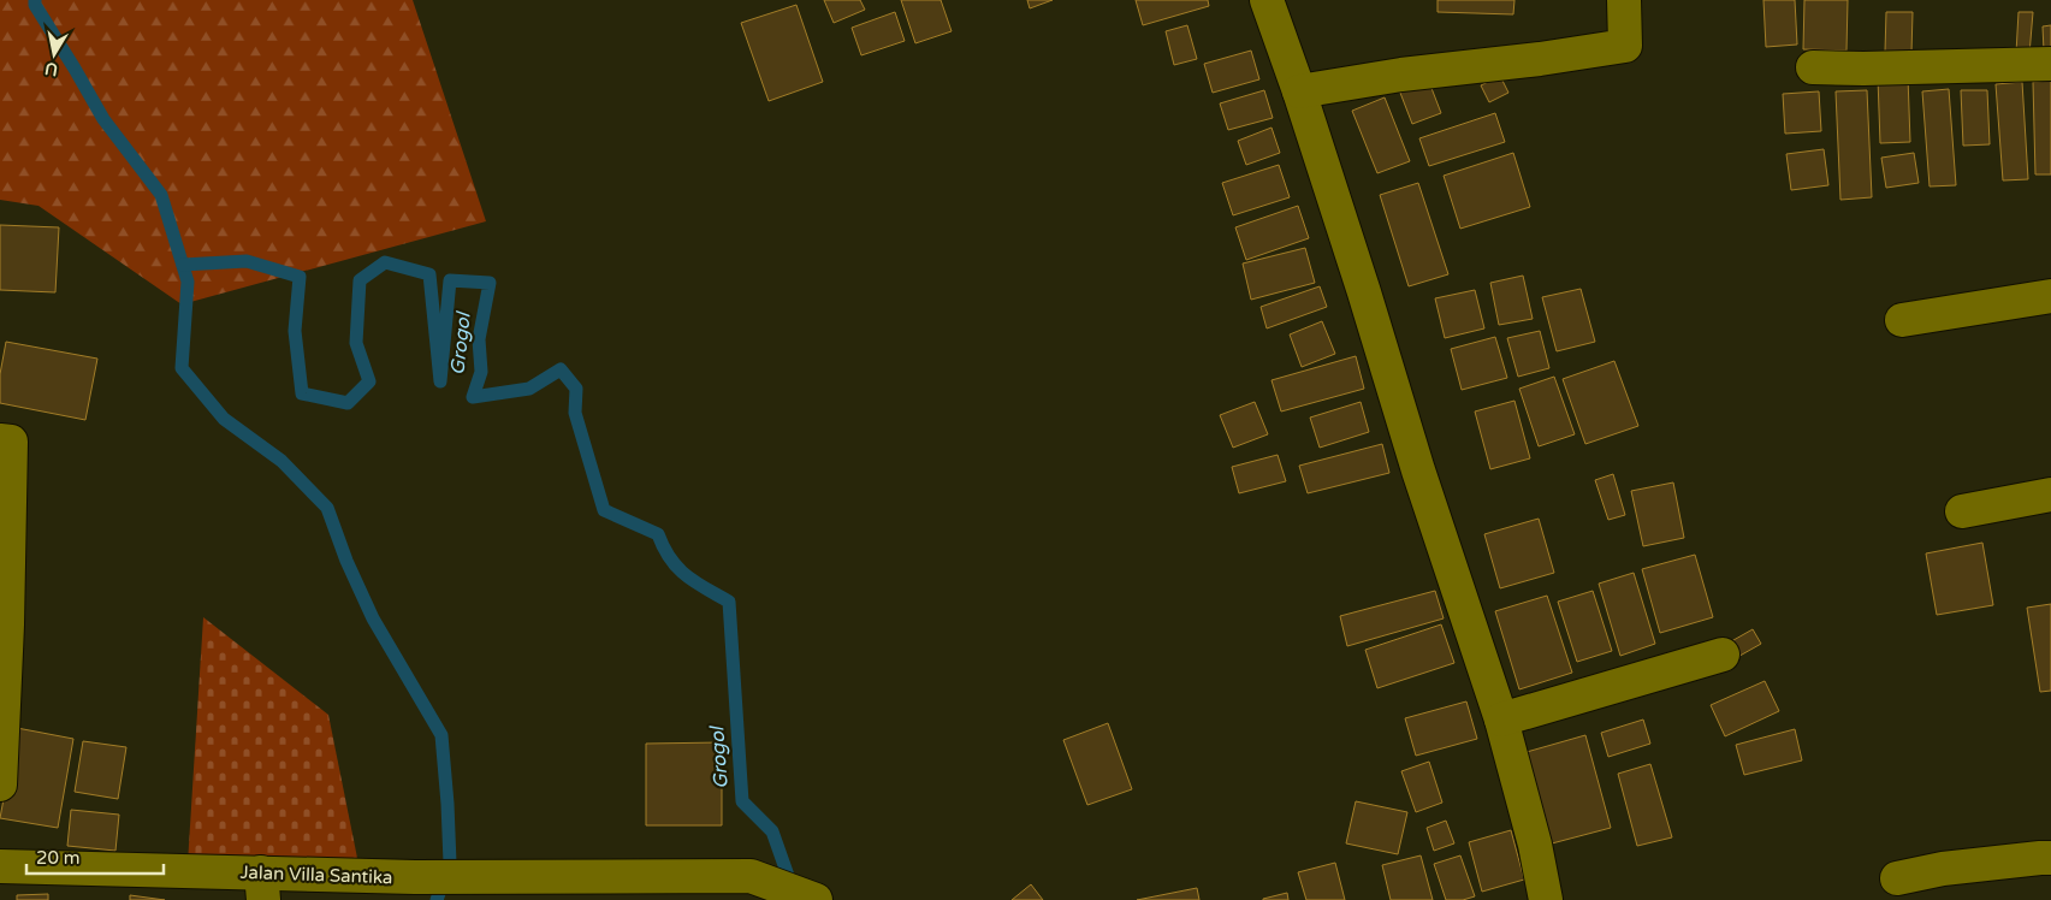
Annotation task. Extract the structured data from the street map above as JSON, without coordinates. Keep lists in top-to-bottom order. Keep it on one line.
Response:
{"streets":{"street":["Jalan Villa Santika"]},"water":["Grogol"],"scale_bar":"20 m","north":"bottom"}
